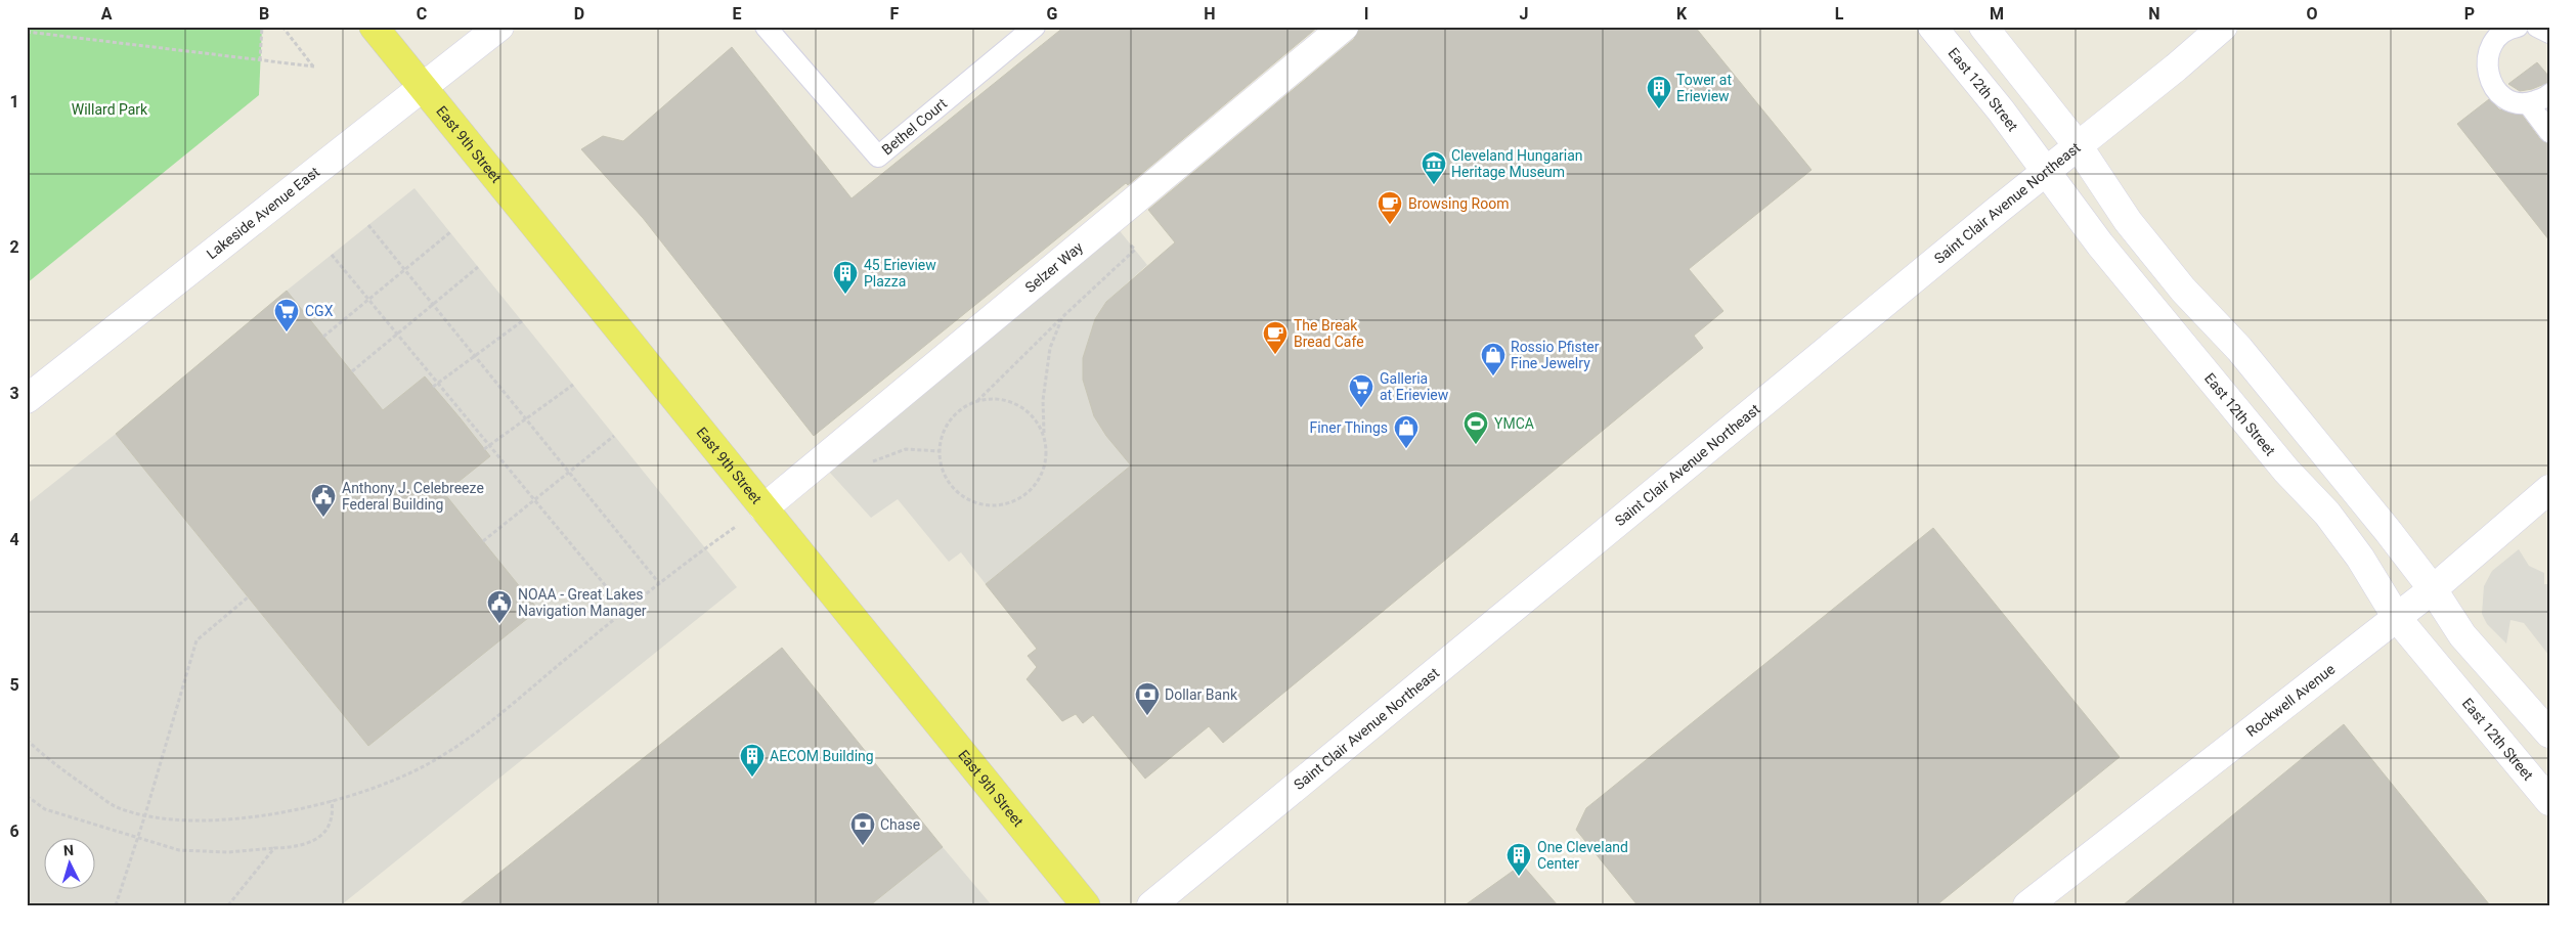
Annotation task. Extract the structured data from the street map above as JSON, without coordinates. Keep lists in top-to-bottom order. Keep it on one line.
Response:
{"streets":{"main road":["East 12th Street","East 9th Street","Saint Clair Avenue Northeast","Lakeside Avenue East","Selzer Way","Rockwell Avenue"],"lane":["Bethel Court"]},"crossings":[["East 12th Street","Saint Clair Avenue Northeast"],["East 12th Street","Rockwell Avenue"],["East 9th Street","Lakeside Avenue East"],["East 9th Street","Selzer Way"]],"parks":["Willard Park"],"places":{"building":["Tower at Erieview","45 Erieview Plazza","AECOM Building","One Cleveland Center"],"museum":["Cleveland Hungarian Heritage Museum"],"cafe":["Browsing Room","The Break Bread Cafe"],"supermarket":["CGX","Galleria at Erieview"],"shop":["Rossio Pfister Fine Jewelry","Finer Things"],"sports":["YMCA"],"public building":["Anthony J. Celebreeze Federal Building","NOAA - Great Lakes Navigation Manager"],"bank":["Dollar Bank","Chase"]},"north":"top","grid":{"columns":["A","B","C","D","E","F","G","H","I","J","K","L","M","N","O","P"],"rows":["1","2","3","4","5","6"]}}
